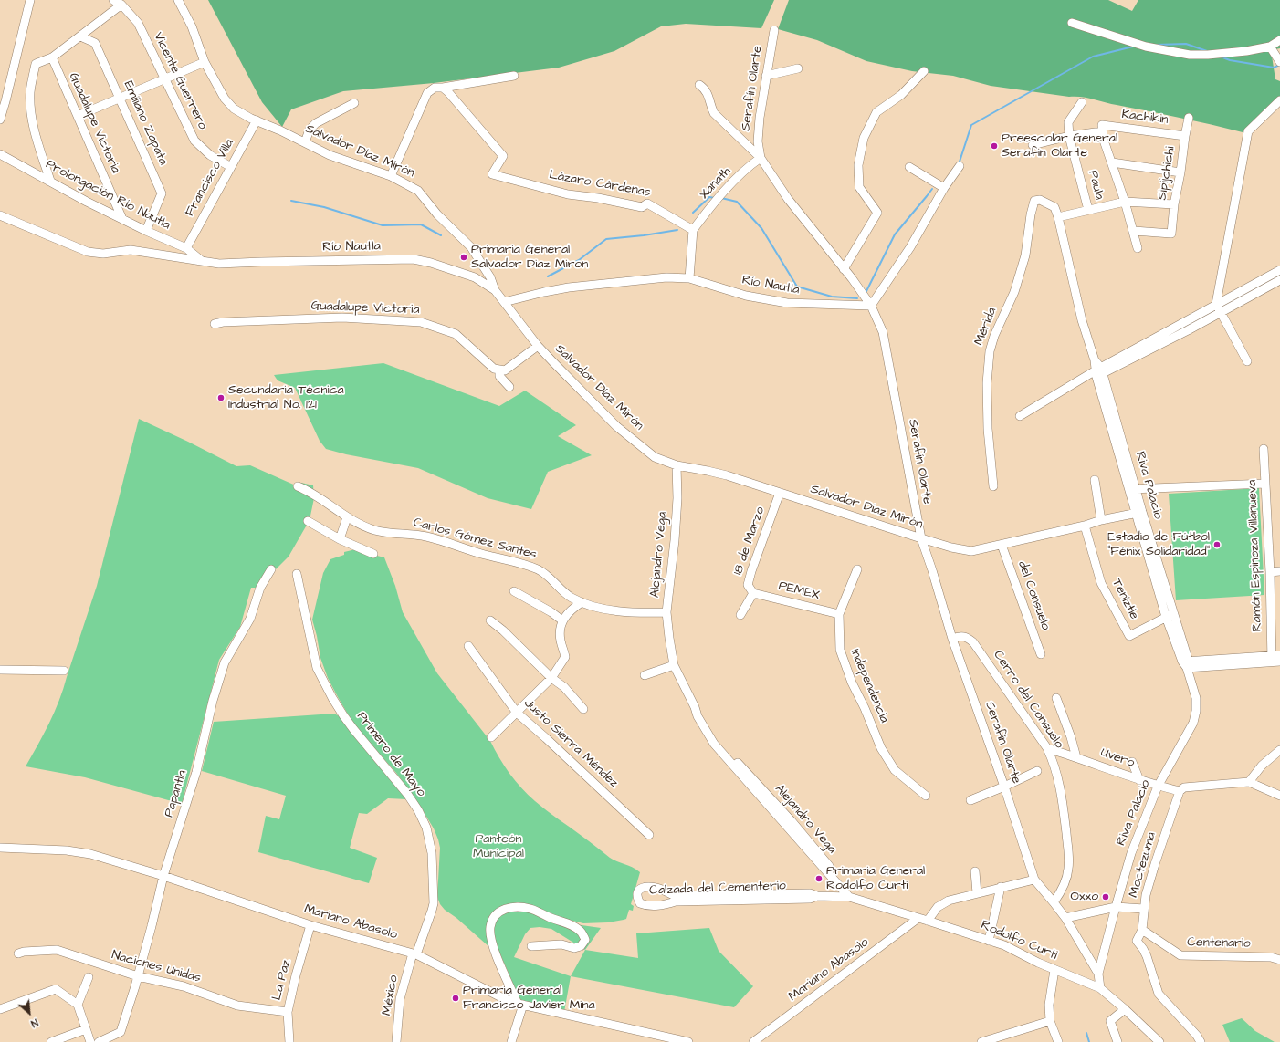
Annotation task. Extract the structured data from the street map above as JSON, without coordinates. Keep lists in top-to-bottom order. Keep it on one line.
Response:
{"streets":{"street":["Vicente Guerrero","Serafín Olarte","Kachikin","Guadalupe Victoria","Emiliano Zapata","Salvador Díaz Mirón","Sipijchichi","Francisco Villa","Xanath","Lázaro Cárdenas","Paula","Prolongación Río Nautla","Río Nautla","Mérida","Riva Palacio","Carlos Gómez Santes","18 de Marzo","Alejandro Vega","Ramón Espinoza Villanueva","PEMEX","del Consuelo","Teniztle","Independencia","Cerro del Consuelo","Justo Sierra Méndez","Primero de Mayo","Uvero","Papantla","Moctezuma","Calzada del Cementerio","Mariano Abasolo","Rodolfo Curti","Centenario","Naciones Unidas","La Paz","México"]},"crossings":[["Vicente Guerrero","Francisco Villa"],["Serafín Olarte","Salvador Díaz Mirón"],["Serafín Olarte","Xanath"],["Serafín Olarte","Río Nautla"],["Serafín Olarte","Riva Palacio"],["Serafín Olarte","Cerro del Consuelo"],["Serafín Olarte","Rodolfo Curti"],["Kachikin","Sipijchichi"],["Guadalupe Victoria","Prolongación Río Nautla"],["Emiliano Zapata","Prolongación Río Nautla"],["Salvador Díaz Mirón","Francisco Villa"],["Salvador Díaz Mirón","Río Nautla"],["Salvador Díaz Mirón","Riva Palacio"],["Salvador Díaz Mirón","18 de Marzo"],["Salvador Díaz Mirón","Alejandro Vega"],["Salvador Díaz Mirón","del Consuelo"],["Salvador Díaz Mirón","Teniztle"],["Francisco Villa","Prolongación Río Nautla"],["Xanath","Lázaro Cárdenas"],["Paula","Riva Palacio"],["Prolongación Río Nautla","Río Nautla"],["Mérida","Riva Palacio"],["Riva Palacio","Teniztle"],["Riva Palacio","Uvero"],["Carlos Gómez Santes","Alejandro Vega"],["18 de Marzo","PEMEX"],["Alejandro Vega","Calzada del Cementerio"],["Alejandro Vega","Rodolfo Curti"],["PEMEX","Independencia"],["Cerro del Consuelo","Uvero"],["Primero de Mayo","Mariano Abasolo"],["Primero de Mayo","México"],["Uvero","Moctezuma"],["Papantla","Mariano Abasolo"],["Papantla","Naciones Unidas"],["Moctezuma","Centenario"],["Calzada del Cementerio","Rodolfo Curti"],["Mariano Abasolo","Rodolfo Curti"],["Mariano Abasolo","La Paz"],["Mariano Abasolo","México"],["Naciones Unidas","La Paz"]],"parks":["Panteón Municipal"],"places":["Preescolar General Serafin Olarte","Primaria General Salvador Diaz Miron","Secundaria Técnica Industrial No. 121","Estadio de Fútbol \"Fénix Solidaridad\"","Primaria General Rodolfo Curti","Oxxo","Primaria General Francisco Javier Mina"],"north":"bottom right"}
